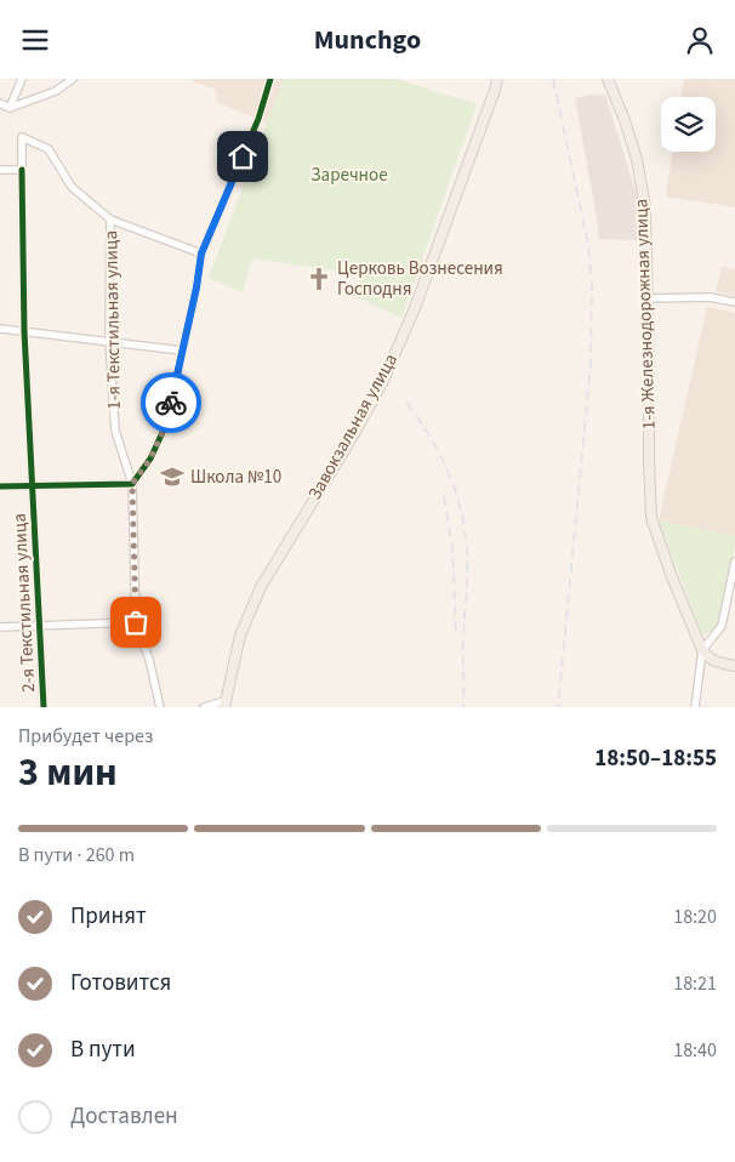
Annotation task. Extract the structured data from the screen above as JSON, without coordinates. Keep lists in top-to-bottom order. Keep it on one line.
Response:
{"streets":{"main road":["1-я Железнодорожная улица","Завокзальная улица"],"street":["1-я Текстильная улица","2-я Текстильная улица"]},"crossings":[["1-я Текстильная улица","2-я Текстильная улица"]],"parks":["Заречное"],"places":{"church":["Церковь Вознесения Господня"],"school or university":["Школа №10"]},"page":{"header":"Munchgo","heading":["3 мин","Прибудет через","18:50–18:55"],"bar":"В пути · 260 m","list":[["Принят","18:20"],["Готовится","18:21"],["В пути","18:40"],"Доставлен"]}}
